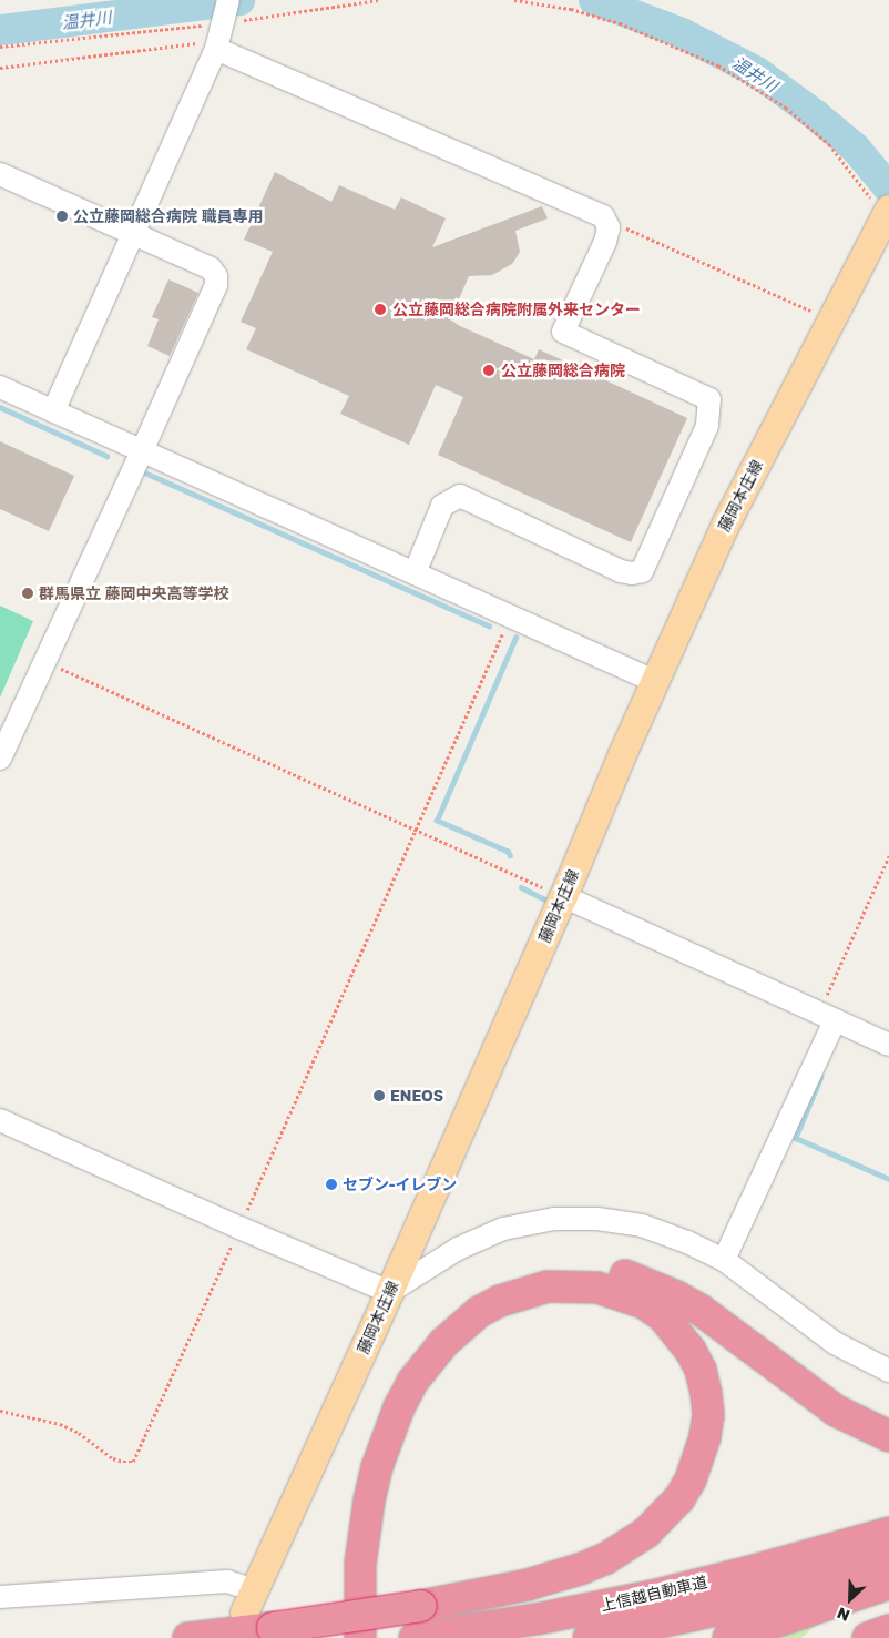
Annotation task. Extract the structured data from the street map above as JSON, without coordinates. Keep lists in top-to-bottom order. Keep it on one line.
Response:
{"streets":{"highway":["上信越自動車道"],"main road":["藤岡本庄線"]},"water":["温井川"],"places":["公立藤岡総合病院 職員専用","公立藤岡総合病院附属外来センター","公立藤岡総合病院","群馬県立 藤岡中央高等学校","ENEOS","セブン-イレブン"],"north":"bottom left"}
